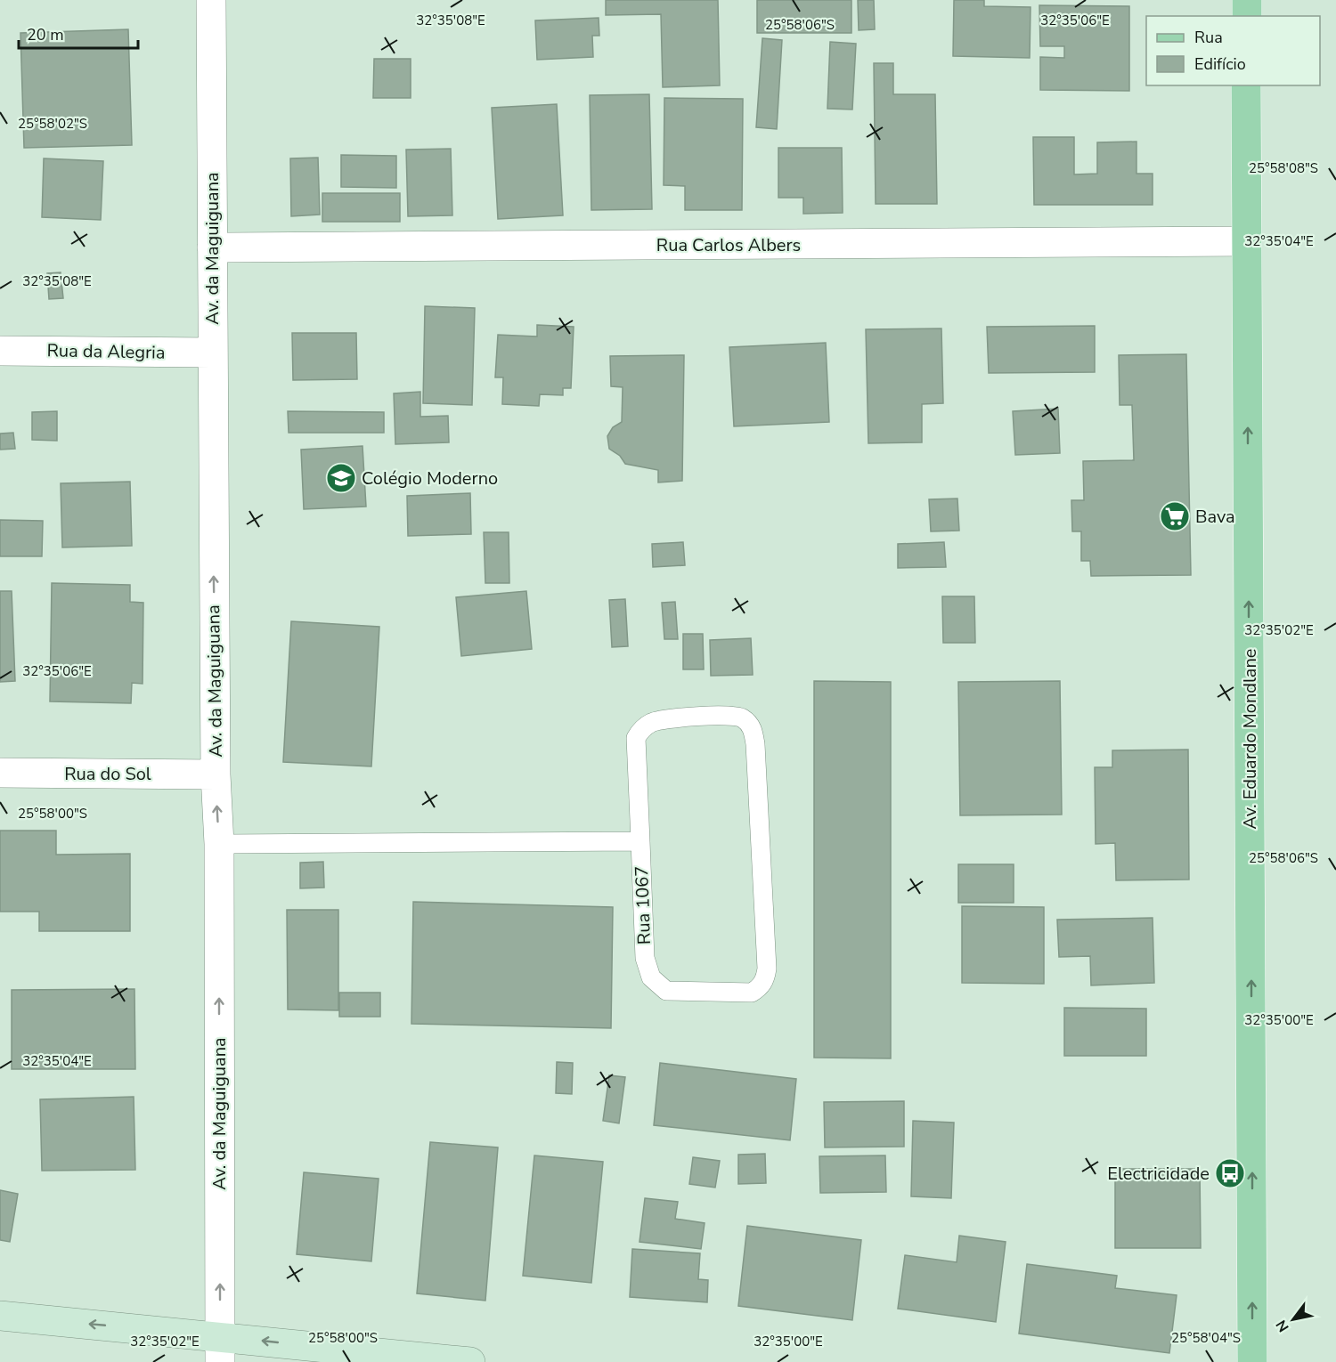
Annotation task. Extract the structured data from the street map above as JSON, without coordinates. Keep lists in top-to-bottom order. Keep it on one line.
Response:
{"streets":{"main road":["Av. Eduardo Mondlane"],"street":["Rua Carlos Albers","Av. da Maguiguana","Rua da Alegria","Rua do Sol"],"lane":["Rua 1067"]},"crossings":[["Rua Carlos Albers","Av. da Maguiguana"],["Rua Carlos Albers","Av. Eduardo Mondlane"],["Av. da Maguiguana","Rua da Alegria"],["Av. da Maguiguana","Rua do Sol"],["Av. da Maguiguana","Rua 1067"]],"one_way":["Av. da Maguiguana","Av. Eduardo Mondlane"],"places":{"school or university":["Colégio Moderno"],"supermarket":["Bava"],"bus stop":["Electricidade"]},"legend":["Rua","Edifício"],"scale_bar":"20 m","north":"bottom left","coordinates":["32°35'08\"E","32°35'06\"E","25°58'06\"S","25°58'02\"S","25°58'08\"S","32°35'04\"E","32°35'02\"E","25°58'00\"S","32°35'00\"E","25°58'04\"S"]}
